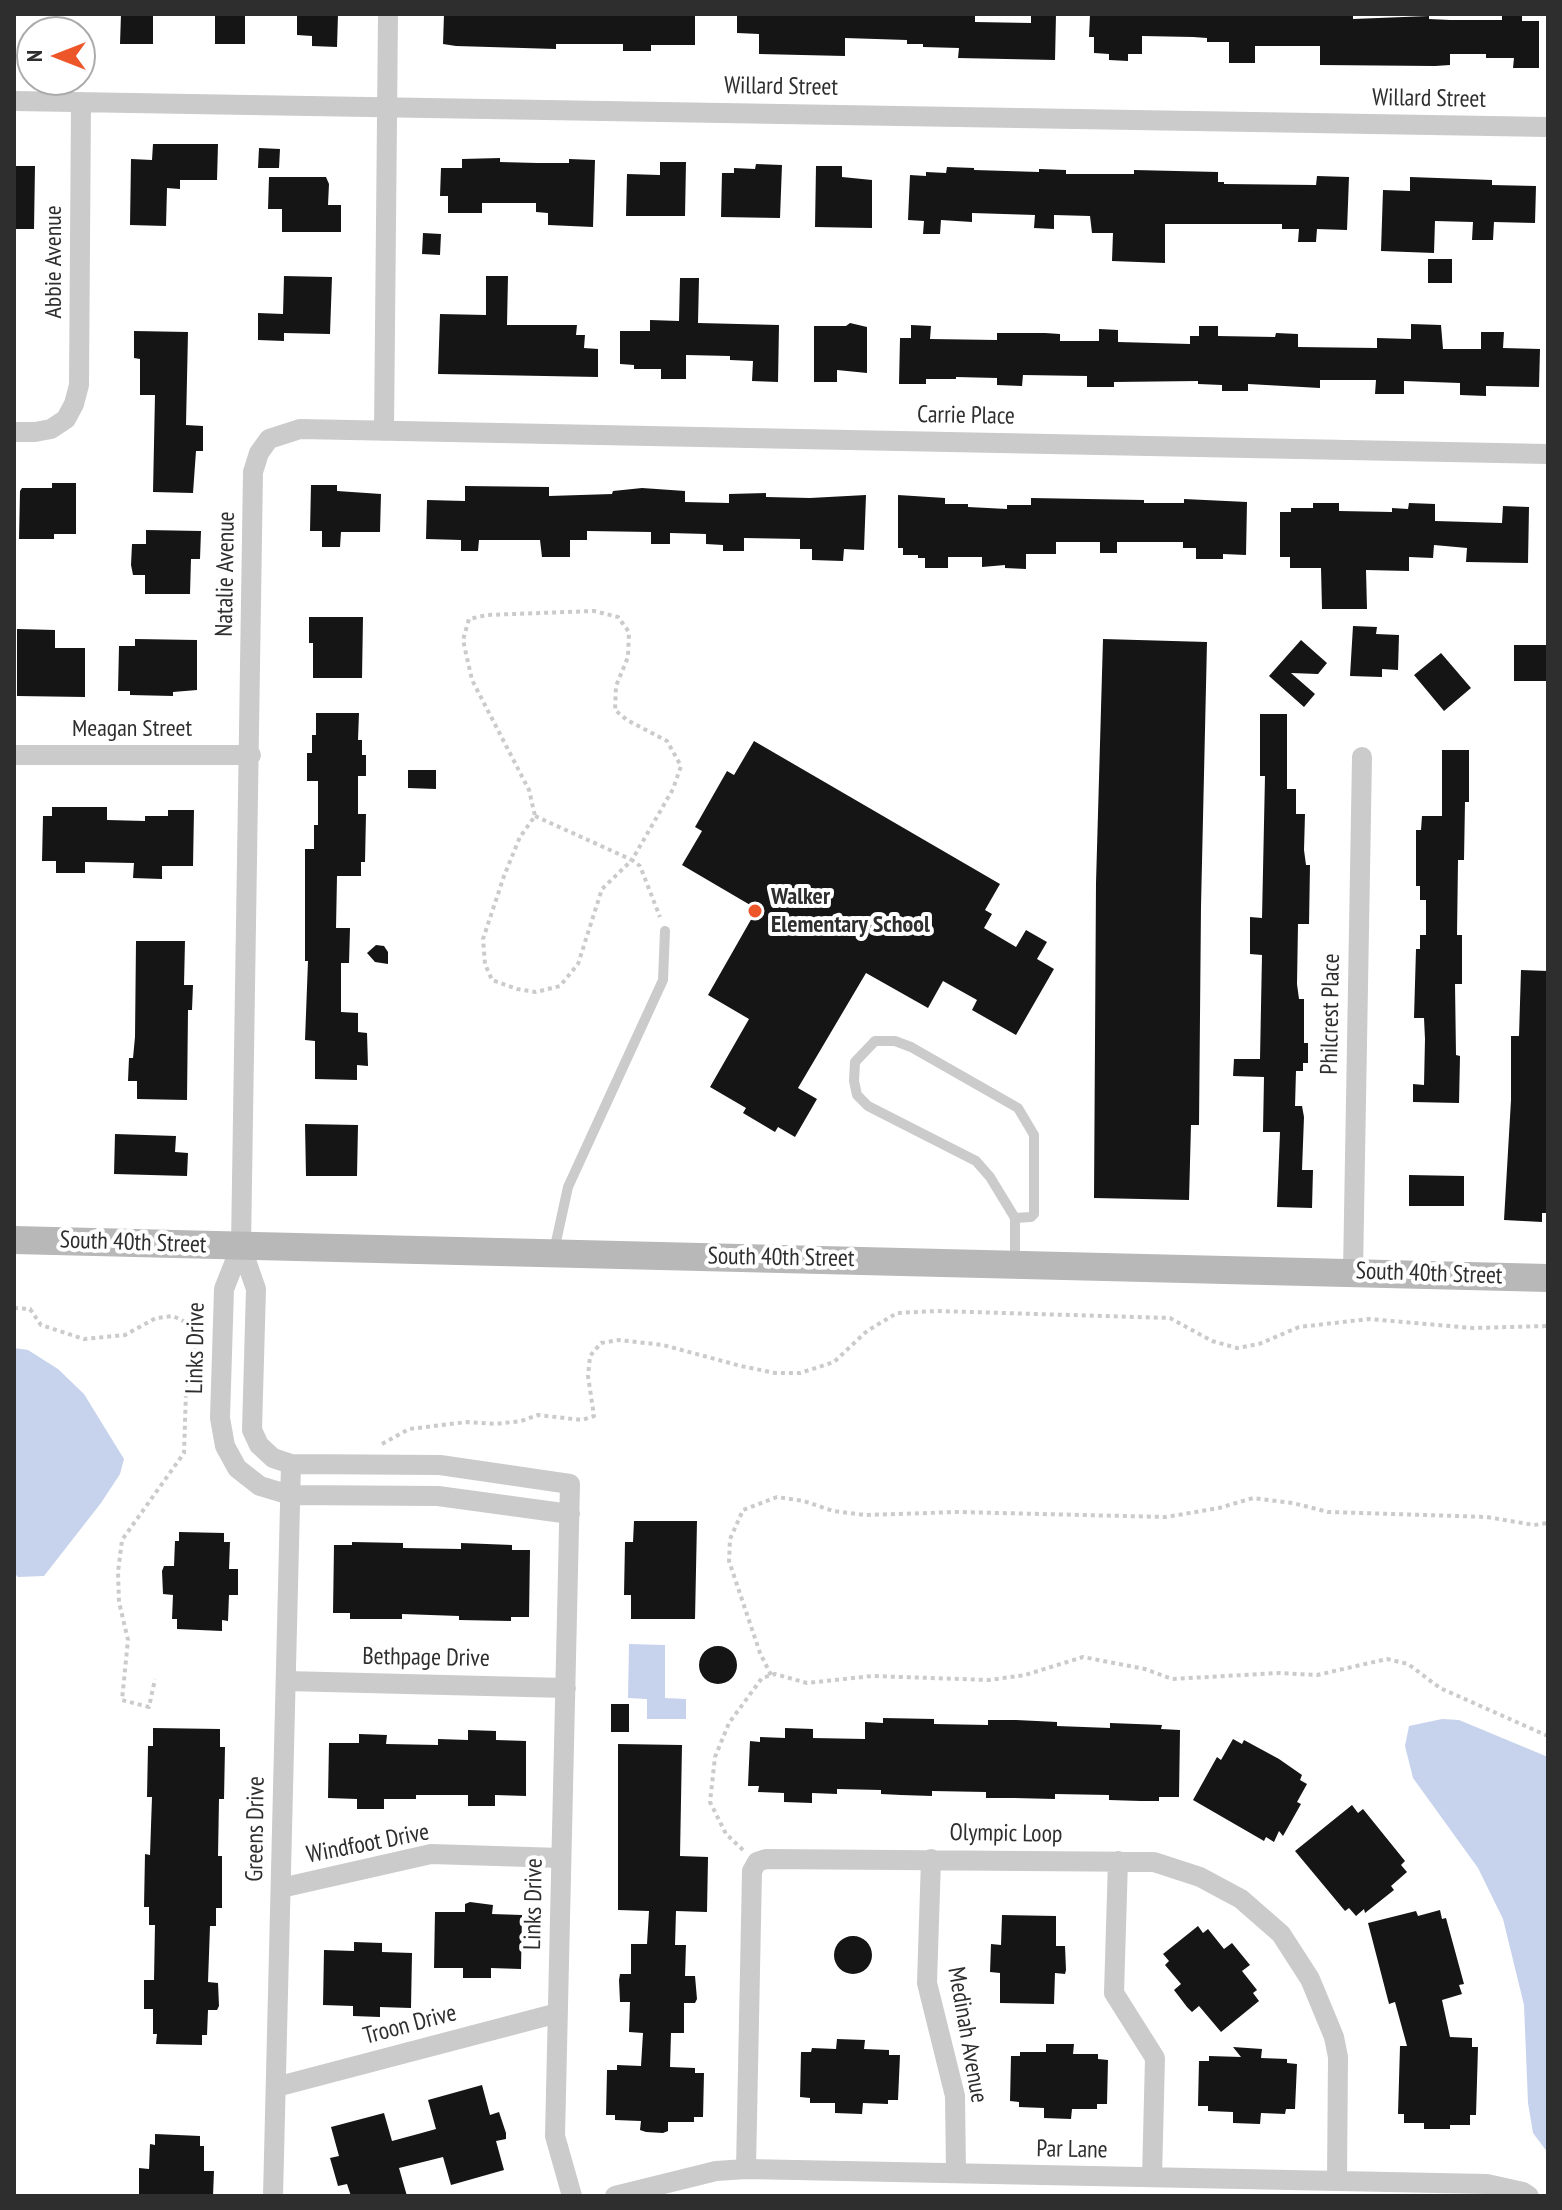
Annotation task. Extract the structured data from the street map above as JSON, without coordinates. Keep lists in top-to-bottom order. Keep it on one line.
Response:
{"streets":{"street":["Willard Street","Abbie Avenue","Carrie Place","Natalie Avenue","Meagan Street","Philcrest Place","South 40th Street","Links Drive","Bethpage Drive","Greens Drive","Olympic Loop","Windfoot Drive","Troon Drive","Medinah Avenue","Par Lane"]},"crossings":[["Willard Street","Abbie Avenue"],["Carrie Place","Natalie Avenue"],["Natalie Avenue","Meagan Street"],["Natalie Avenue","South 40th Street"],["Natalie Avenue","Links Drive"],["Philcrest Place","South 40th Street"],["South 40th Street","Links Drive"],["Links Drive","Bethpage Drive"],["Links Drive","Greens Drive"],["Links Drive","Windfoot Drive"],["Links Drive","Troon Drive"],["Bethpage Drive","Greens Drive"],["Greens Drive","Windfoot Drive"],["Greens Drive","Troon Drive"],["Olympic Loop","Medinah Avenue"],["Olympic Loop","Par Lane"],["Medinah Avenue","Par Lane"]],"places":["Walker Elementary School"],"north":"left"}
